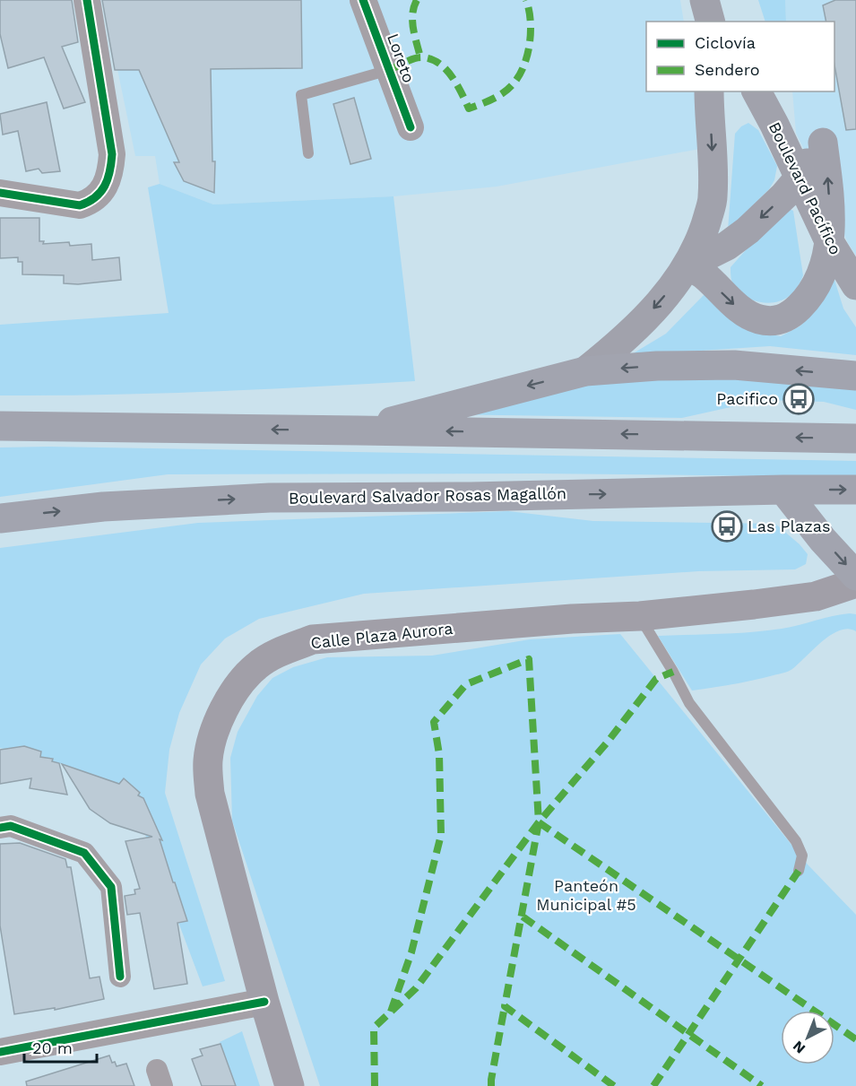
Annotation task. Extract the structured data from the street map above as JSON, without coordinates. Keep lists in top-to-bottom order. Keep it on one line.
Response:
{"streets":{"highway":["Boulevard Salvador Rosas Magallón"],"main road":["Boulevard Pacífico","Calle Plaza Aurora"],"street":["Loreto"]},"parks":["Panteón Municipal #5"],"places":{"bus stop":["Pacifico","Las Plazas"]},"legend":["Ciclovía","Sendero"],"scale_bar":"20 m","north":"bottom left"}
